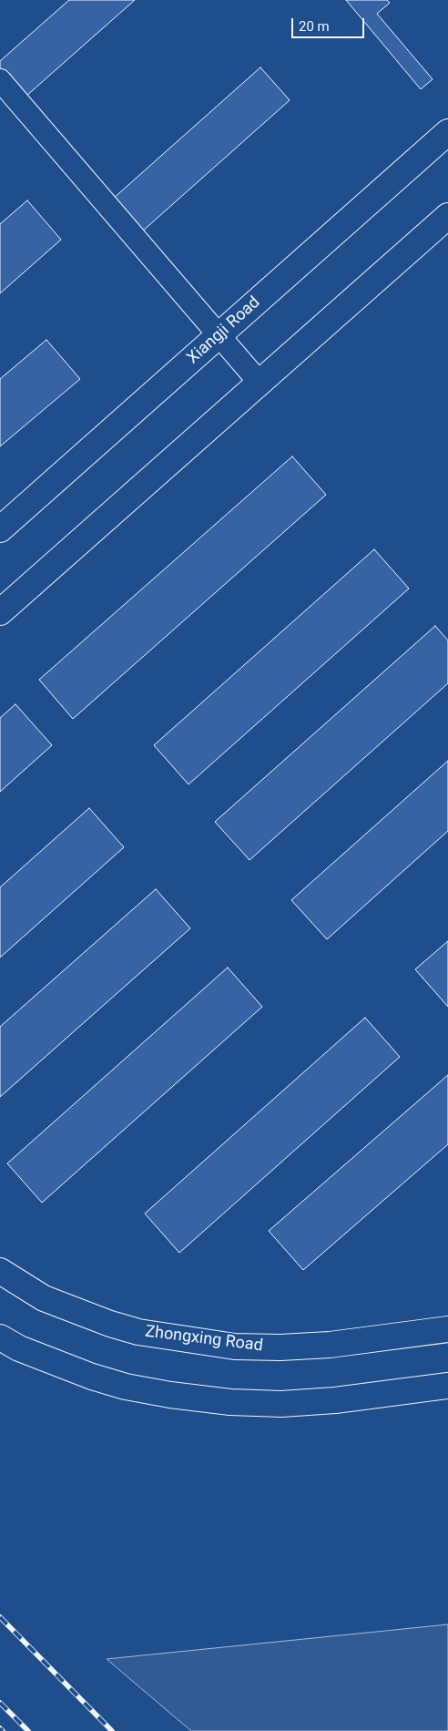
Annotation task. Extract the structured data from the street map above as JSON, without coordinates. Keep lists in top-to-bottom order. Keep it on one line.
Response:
{"streets":{"street":["Xiangji Road","Zhongxing Road"]},"scale_bar":"20 m"}
